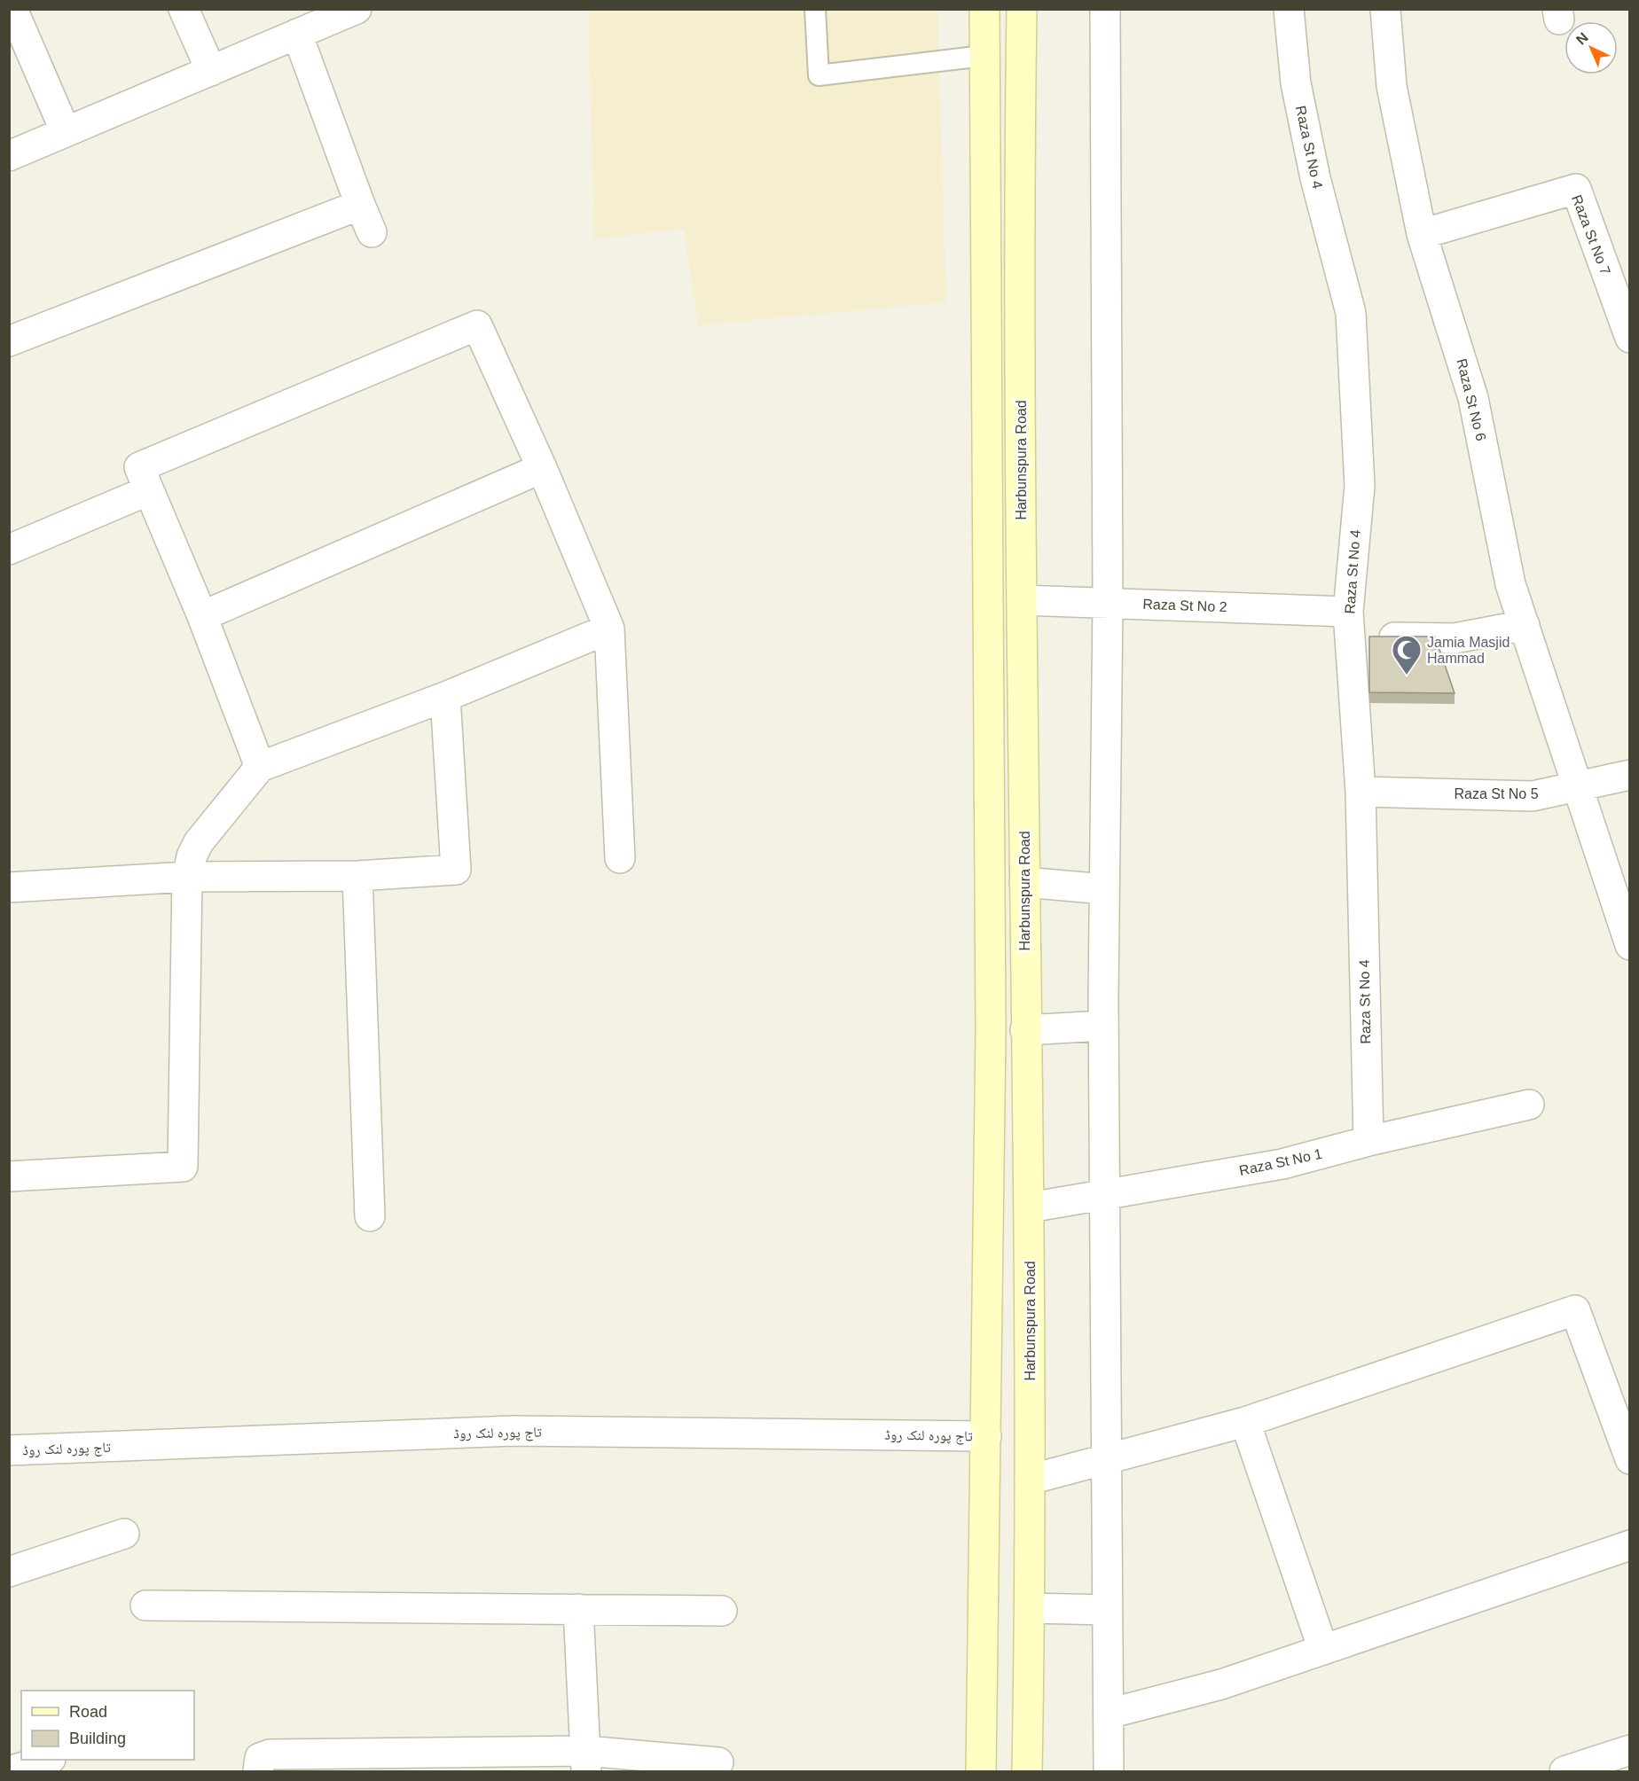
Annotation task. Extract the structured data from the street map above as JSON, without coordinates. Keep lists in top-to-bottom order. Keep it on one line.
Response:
{"streets":{"main road":["Harbunspura Road"],"street":["Raza St No 4","Raza St No 7","Raza St No 6","Raza St No 2","Raza St No 5","Raza St No 1","تاج پورہ لنک روڈ"]},"crossings":[["Raza St No 4","Raza St No 2"],["Raza St No 4","Raza St No 5"],["Raza St No 4","Raza St No 1"],["Raza St No 7","Raza St No 6"],["Raza St No 6","Raza St No 2"],["Raza St No 6","Raza St No 5"],["Harbunspura Road","Raza St No 2"],["Harbunspura Road","Raza St No 1"]],"places":{"mosque":["Jamia Masjid Hammad"]},"legend":["Road","Building"],"north":"top left"}
